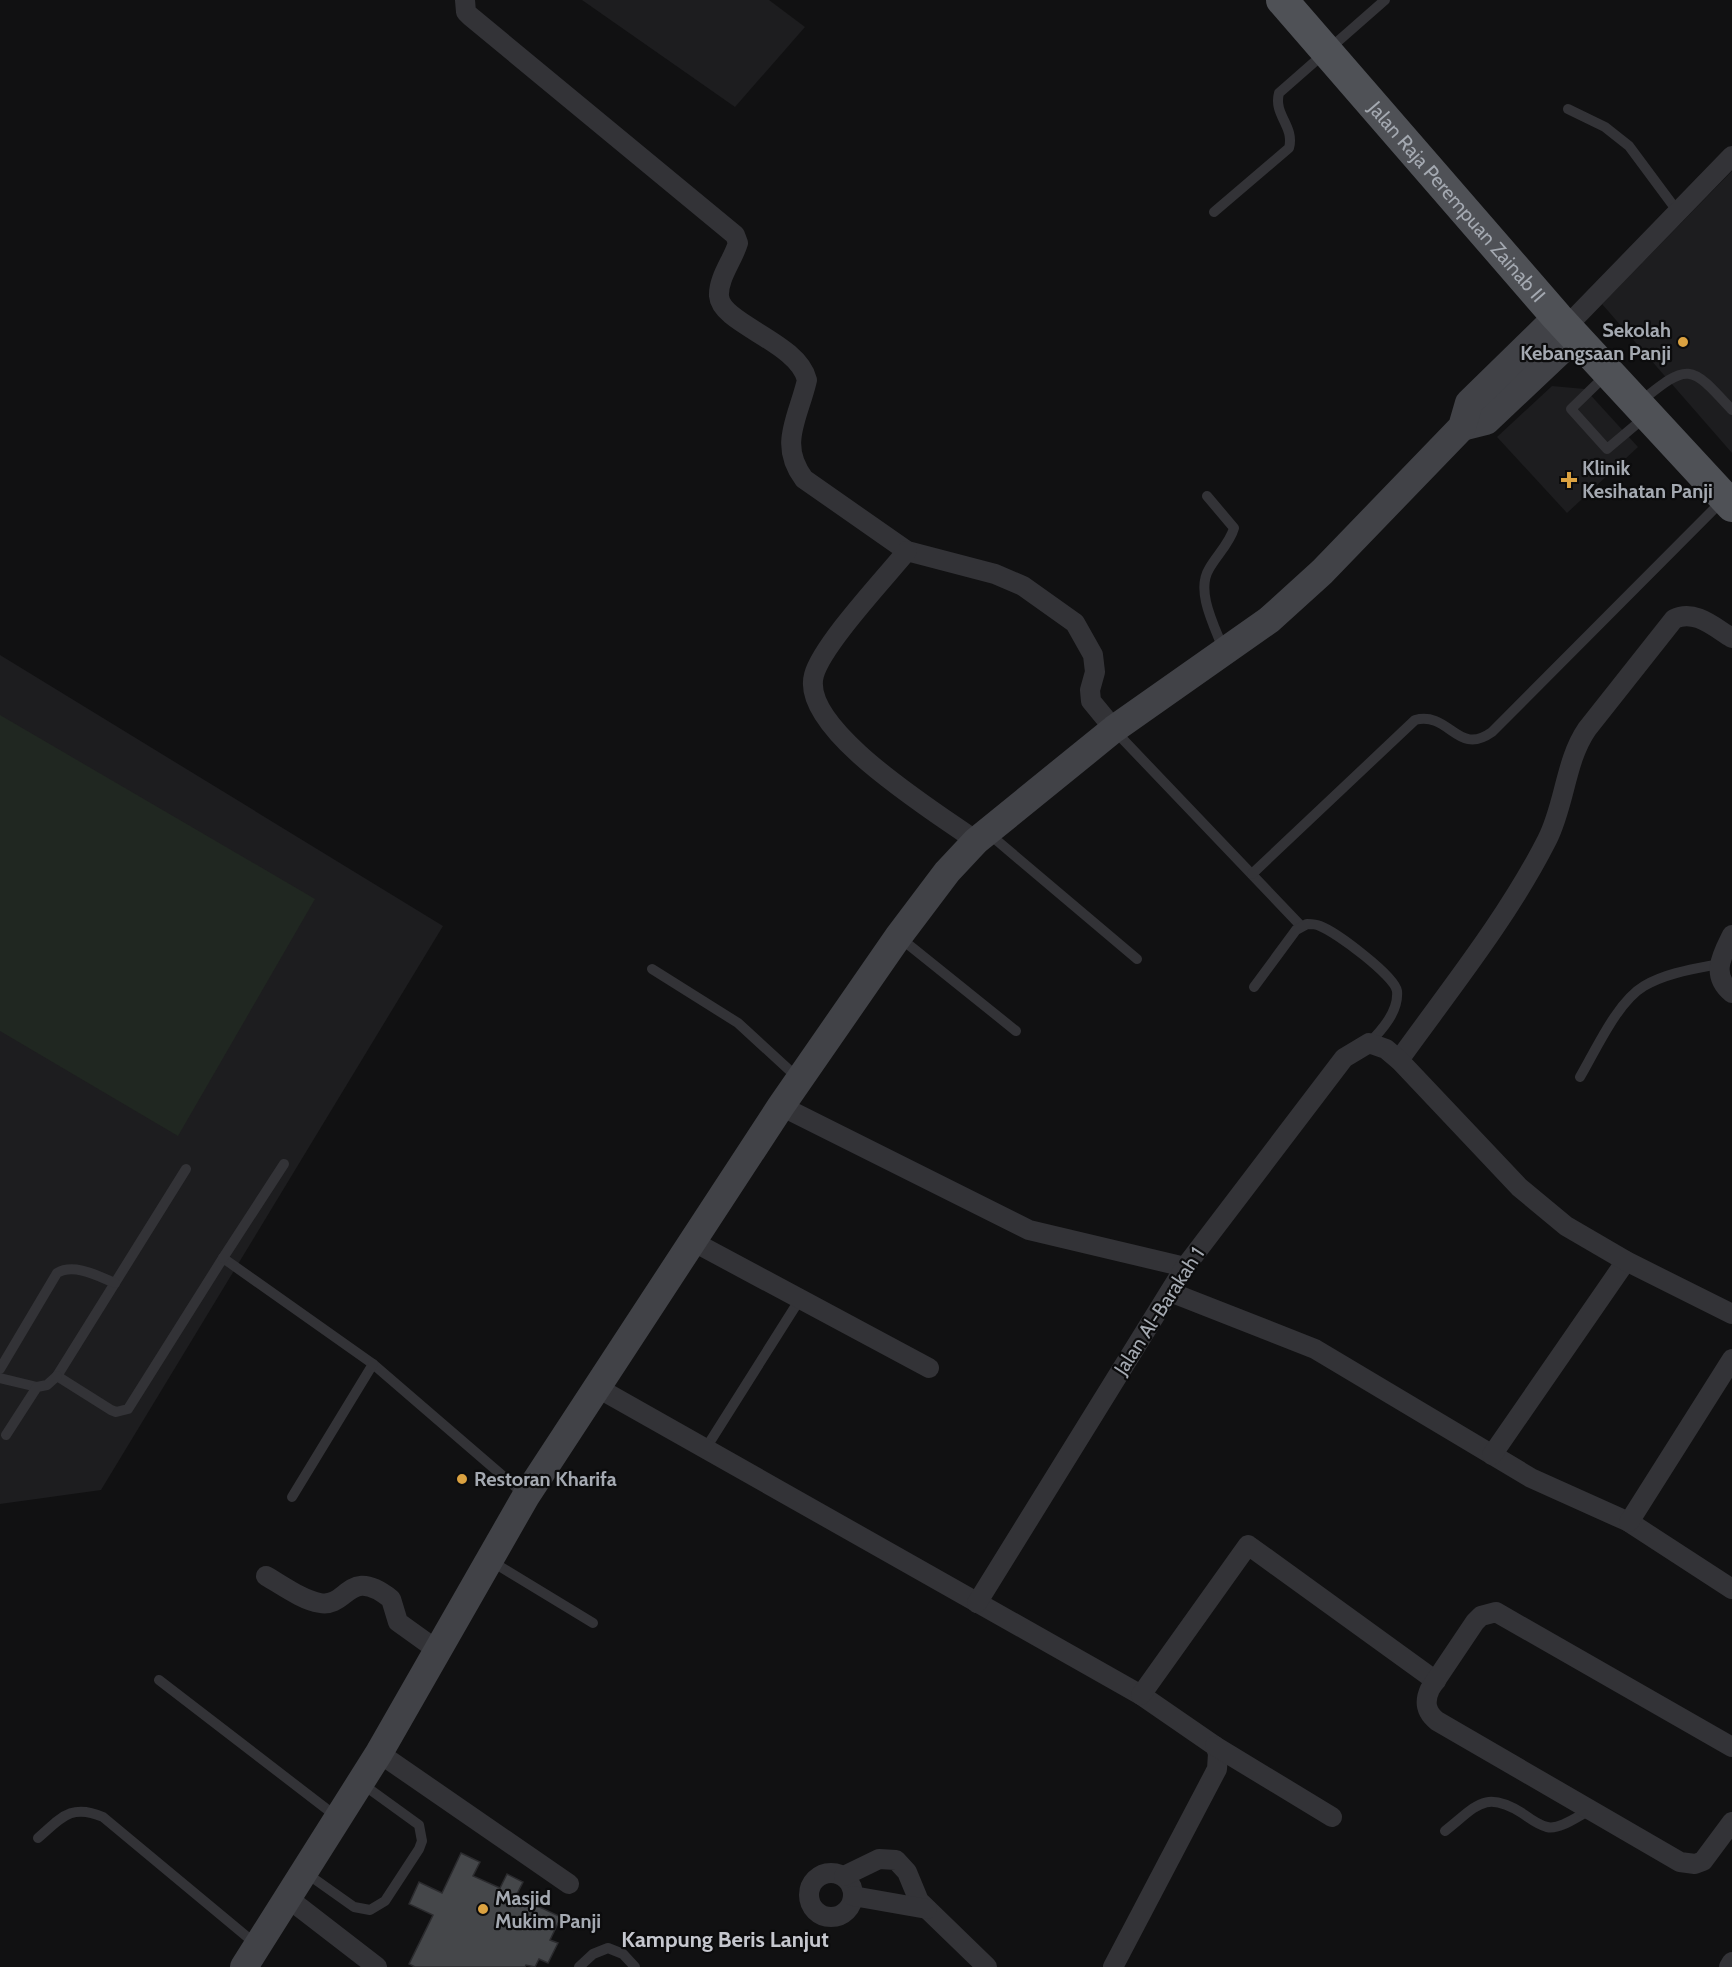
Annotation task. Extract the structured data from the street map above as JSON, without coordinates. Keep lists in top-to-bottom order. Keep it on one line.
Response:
{"streets":{"main road":["Jalan Raja Perempuan Zainab II"],"street":["Jalan Al-Barakah 1"]},"districts":["Kampung Beris Lanjut"],"places":{"other":["Sekolah Kebangsaan Panji","Restoran Kharifa","Masjid Mukim Panji"],"health":["Klinik Kesihatan Panji"]}}
